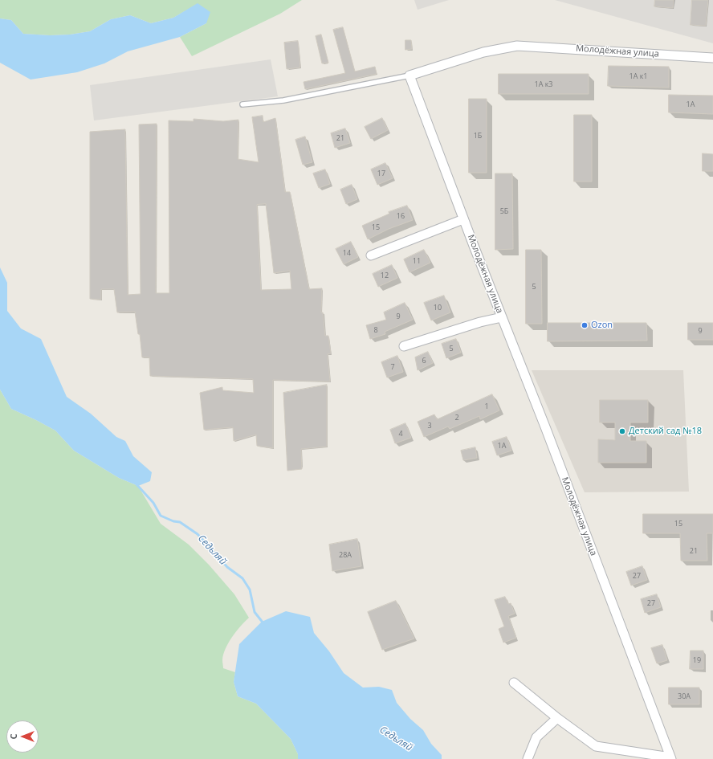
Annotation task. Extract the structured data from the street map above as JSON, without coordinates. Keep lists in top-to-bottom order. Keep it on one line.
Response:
{"streets":{"street":["Молодёжная улица"]},"water":["Седьляй"],"places":["Ozon","Детский сад №18"],"house_numbers":["1А к1","1А к3","1А","1Б","21","17","5Б","16","15","14","11","12","5","10","9","8","9","5","6","7","1","2","3","4","1А","15","21","28А","27","27","19","30А"],"north":"left"}
